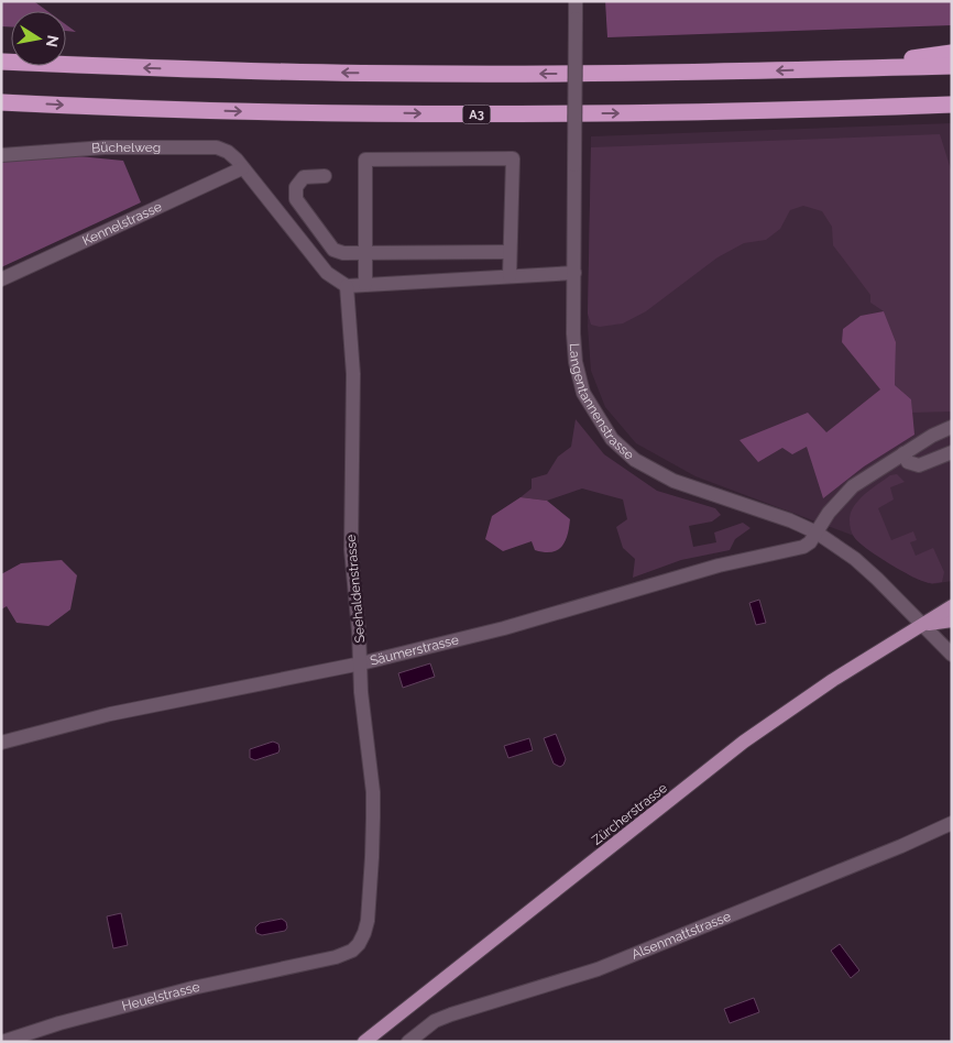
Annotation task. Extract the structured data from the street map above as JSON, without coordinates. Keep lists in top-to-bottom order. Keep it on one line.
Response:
{"streets":{"highway":["A3"],"main road":["Zürcherstrasse"],"street":["Büchelweg","Kennelstrasse","Langentannenstrasse","Seehaldenstrasse","Säumerstrasse","Alsenmattstrasse","Heuelstrasse"]},"crossings":[["Büchelweg","Kennelstrasse"],["Langentannenstrasse","Säumerstrasse"],["Langentannenstrasse","Zürcherstrasse"],["Seehaldenstrasse","Säumerstrasse"],["Seehaldenstrasse","Heuelstrasse"]],"north":"right"}
